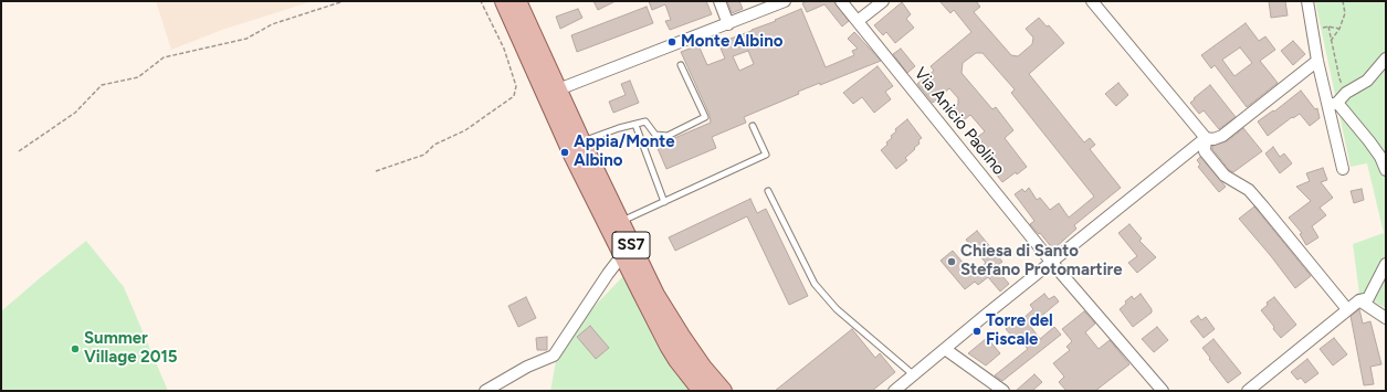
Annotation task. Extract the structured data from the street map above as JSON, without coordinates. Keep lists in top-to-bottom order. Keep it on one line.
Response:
{"streets":{"main road":["SS7"],"street":["Via Anicio Paolino"]},"places":["Monte Albino","Appia/Monte Albino","Chiesa di Santo Stefano Protomartire","Torre del Fiscale","Summer Village 2015"]}
